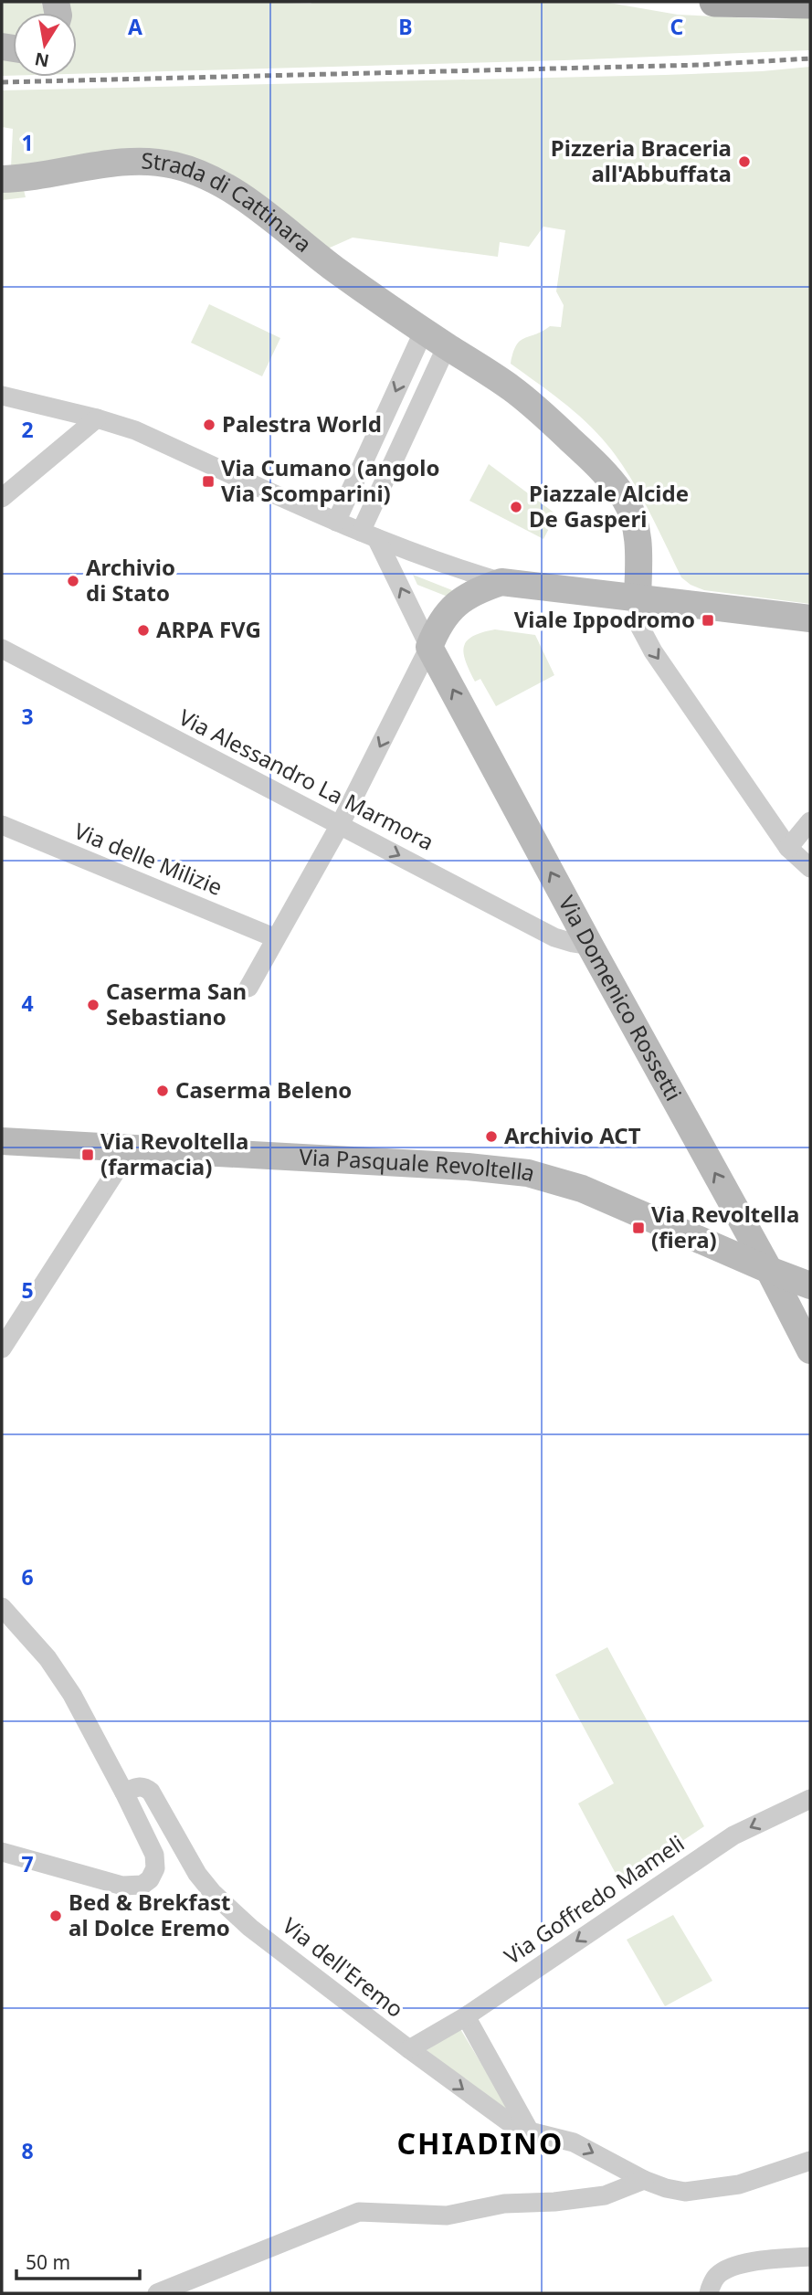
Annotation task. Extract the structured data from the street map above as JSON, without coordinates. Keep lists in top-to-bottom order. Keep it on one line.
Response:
{"streets":{"street":["Strada di Cattinara","Via Alessandro La Marmora","Via delle Milizie","Via Domenico Rossetti","Via Pasquale Revoltella","Via Goffredo Mameli","Via dell'Eremo"]},"crossings":[["Via Alessandro La Marmora","Via Domenico Rossetti"],["Via Domenico Rossetti","Via Pasquale Revoltella"],["Via Goffredo Mameli","Via dell'Eremo"]],"one_way":["Via Alessandro La Marmora","Via Goffredo Mameli"],"districts":["CHIADINO"],"places":{"other":["Pizzeria Braceria all'Abbuffata","Palestra World","Piazzale Alcide De Gasperi","Archivio di Stato","ARPA FVG","Caserma San Sebastiano","Caserma Beleno","Archivio ACT","Bed & Brekfast al Dolce Eremo"],"transit":["Via Cumano (angolo Via Scomparini)","Viale Ippodromo","Via Revoltella (farmacia)","Via Revoltella (fiera)"]},"scale_bar":"50 m","north":"bottom","grid":{"columns":["A","B","C"],"rows":["1","2","3","4","5","6","7","8"]}}
